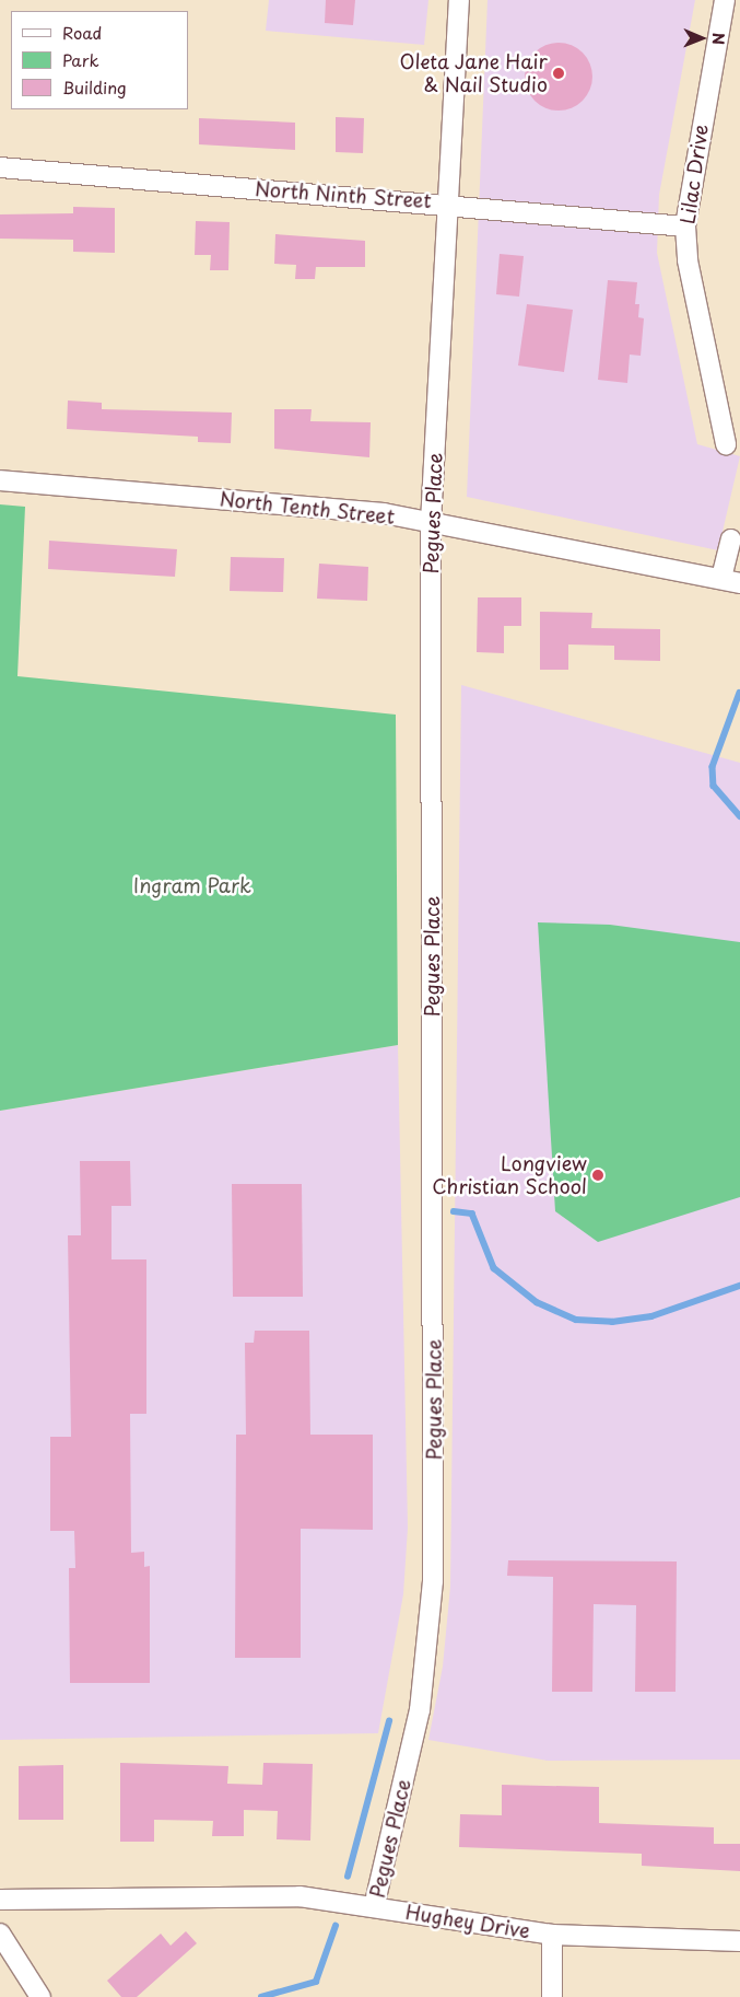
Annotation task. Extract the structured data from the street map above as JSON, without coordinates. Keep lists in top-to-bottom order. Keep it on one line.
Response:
{"streets":{"street":["Lilac Drive","North Ninth Street","North Tenth Street","Pegues Place","Hughey Drive"]},"crossings":[["Lilac Drive","North Ninth Street"],["North Ninth Street","Pegues Place"],["North Tenth Street","Pegues Place"],["Pegues Place","Hughey Drive"]],"parks":["Ingram Park"],"places":["Oleta Jane Hair & Nail Studio","Longview Christian School"],"legend":["Road","Park","Building"],"north":"right"}
